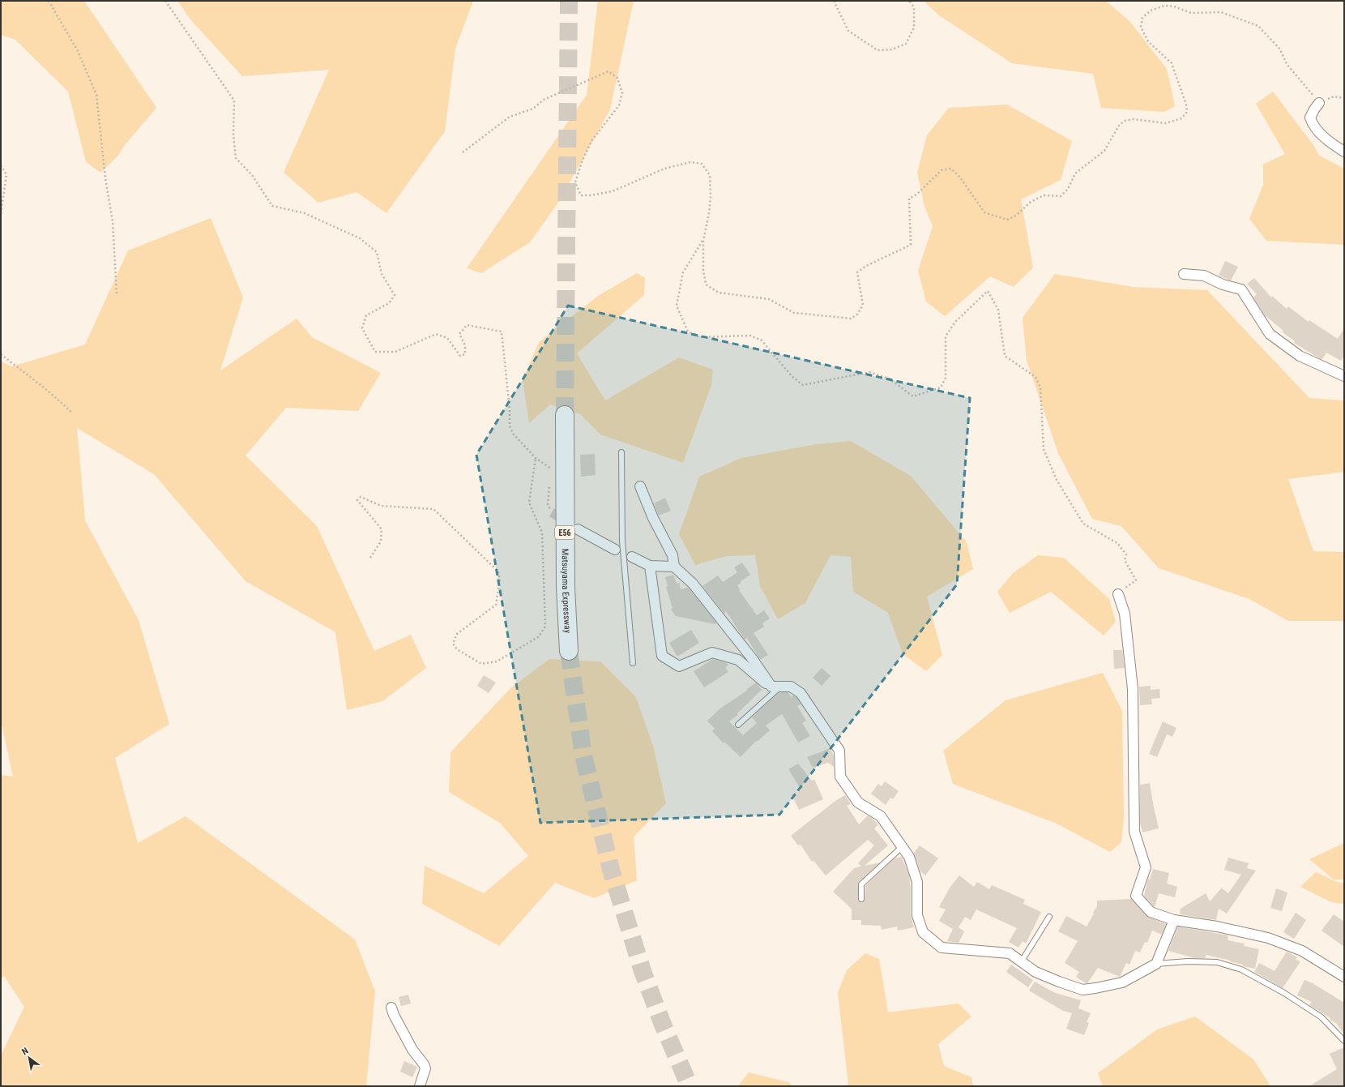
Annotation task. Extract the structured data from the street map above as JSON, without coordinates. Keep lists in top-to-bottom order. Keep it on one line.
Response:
{"streets":{"highway":["E56","Matsuyama Expressway"]},"north":"top left"}
